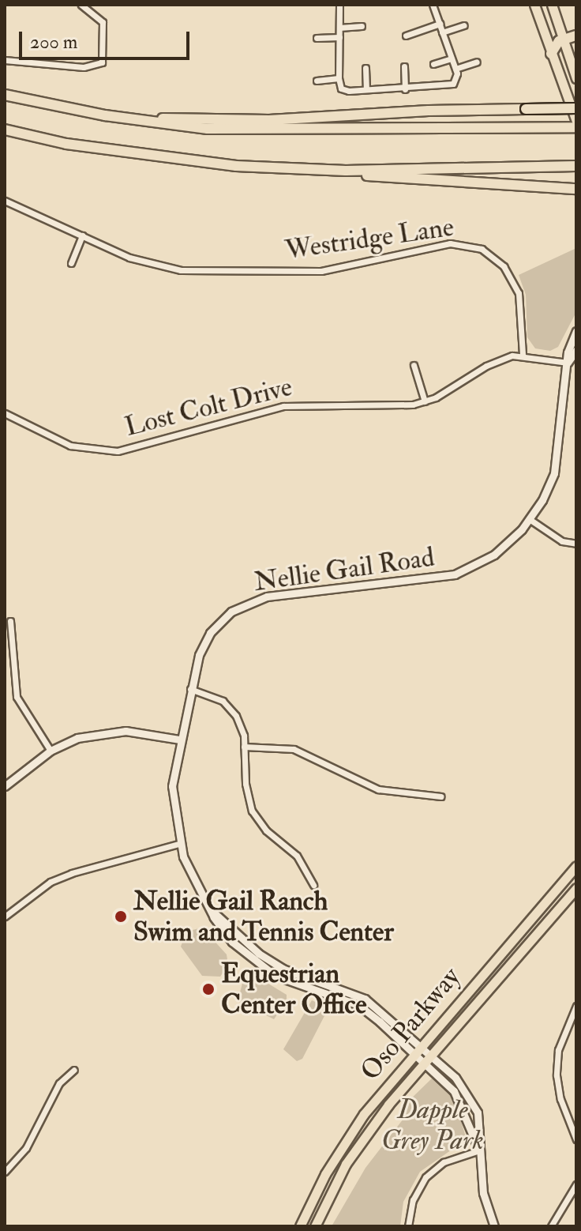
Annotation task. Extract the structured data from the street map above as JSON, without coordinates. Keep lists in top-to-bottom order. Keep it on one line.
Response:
{"streets":{"main road":["Oso Parkway"],"street":["Westridge Lane","Lost Colt Drive","Nellie Gail Road"]},"crossings":[["Westridge Lane","Lost Colt Drive"],["Lost Colt Drive","Nellie Gail Road"],["Nellie Gail Road","Oso Parkway"]],"parks":["Dapple Grey Park"],"places":["Nellie Gail Ranch Swim and Tennis Center","Equestrian Center Office"],"scale_bar":"200 m"}
